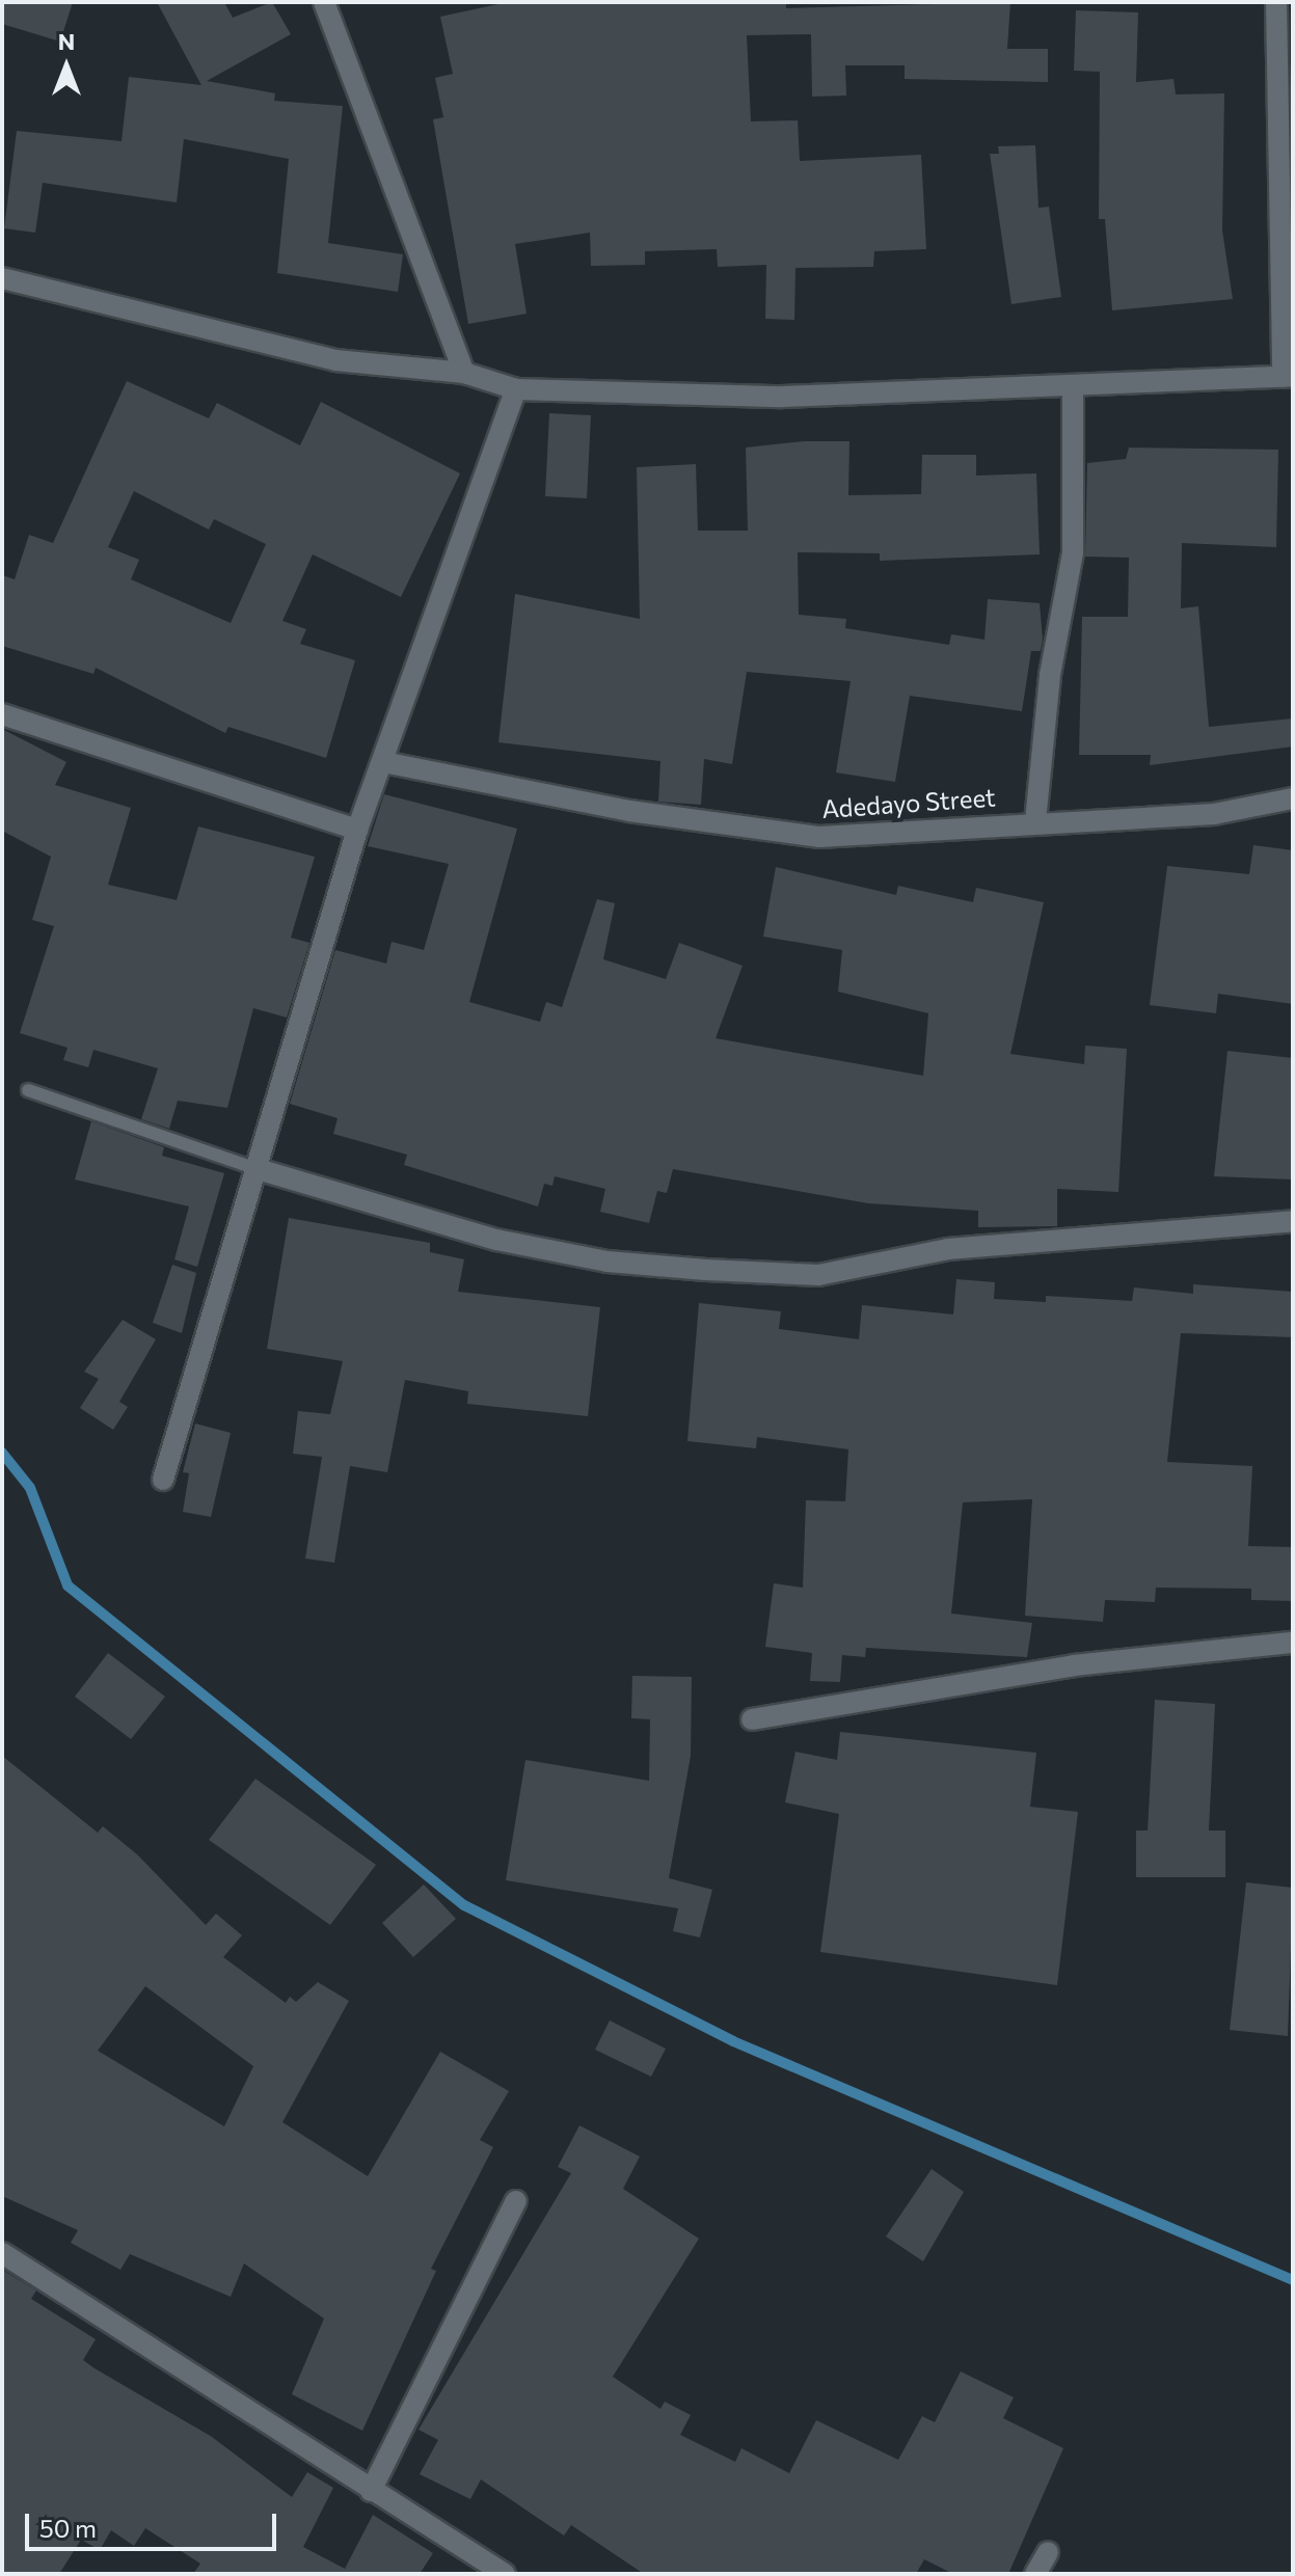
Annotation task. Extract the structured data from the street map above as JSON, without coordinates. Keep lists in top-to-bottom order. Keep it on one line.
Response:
{"streets":{"street":["Adedayo Street"]},"scale_bar":"50 m","north":"top"}
